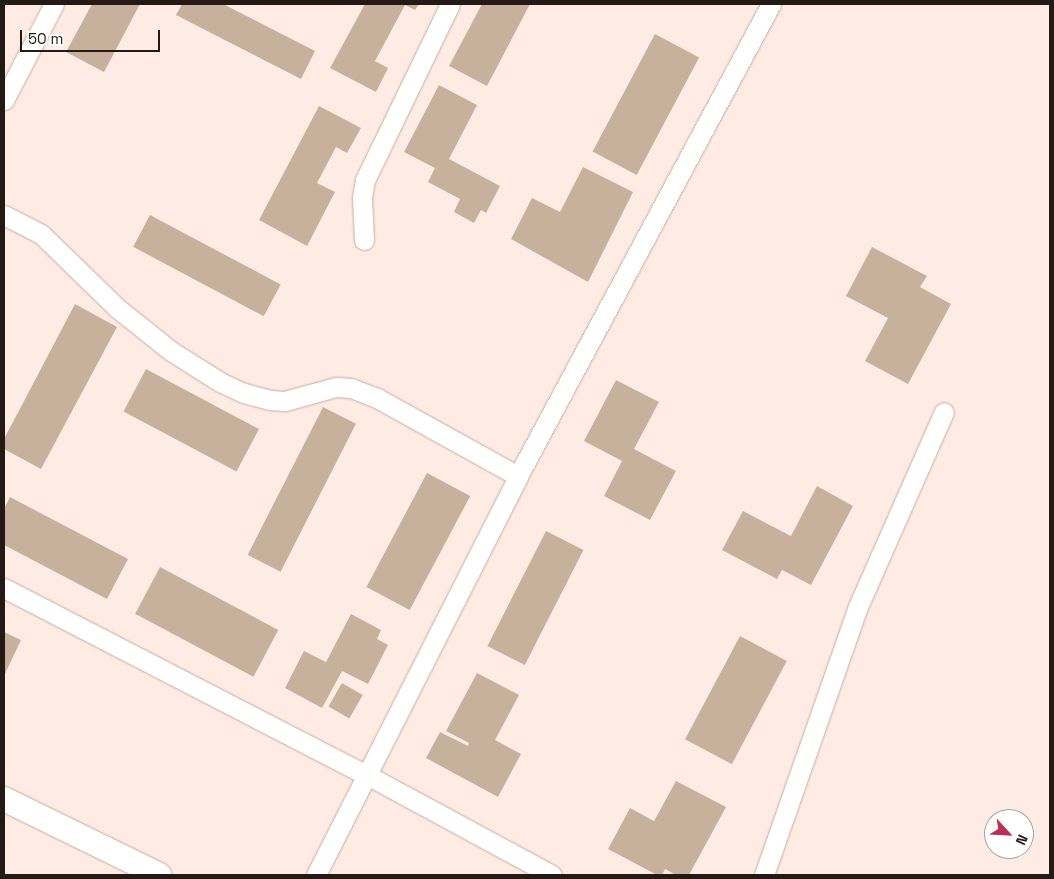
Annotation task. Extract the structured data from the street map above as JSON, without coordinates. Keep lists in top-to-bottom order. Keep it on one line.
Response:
{"scale_bar":"50 m","north":"bottom right"}
